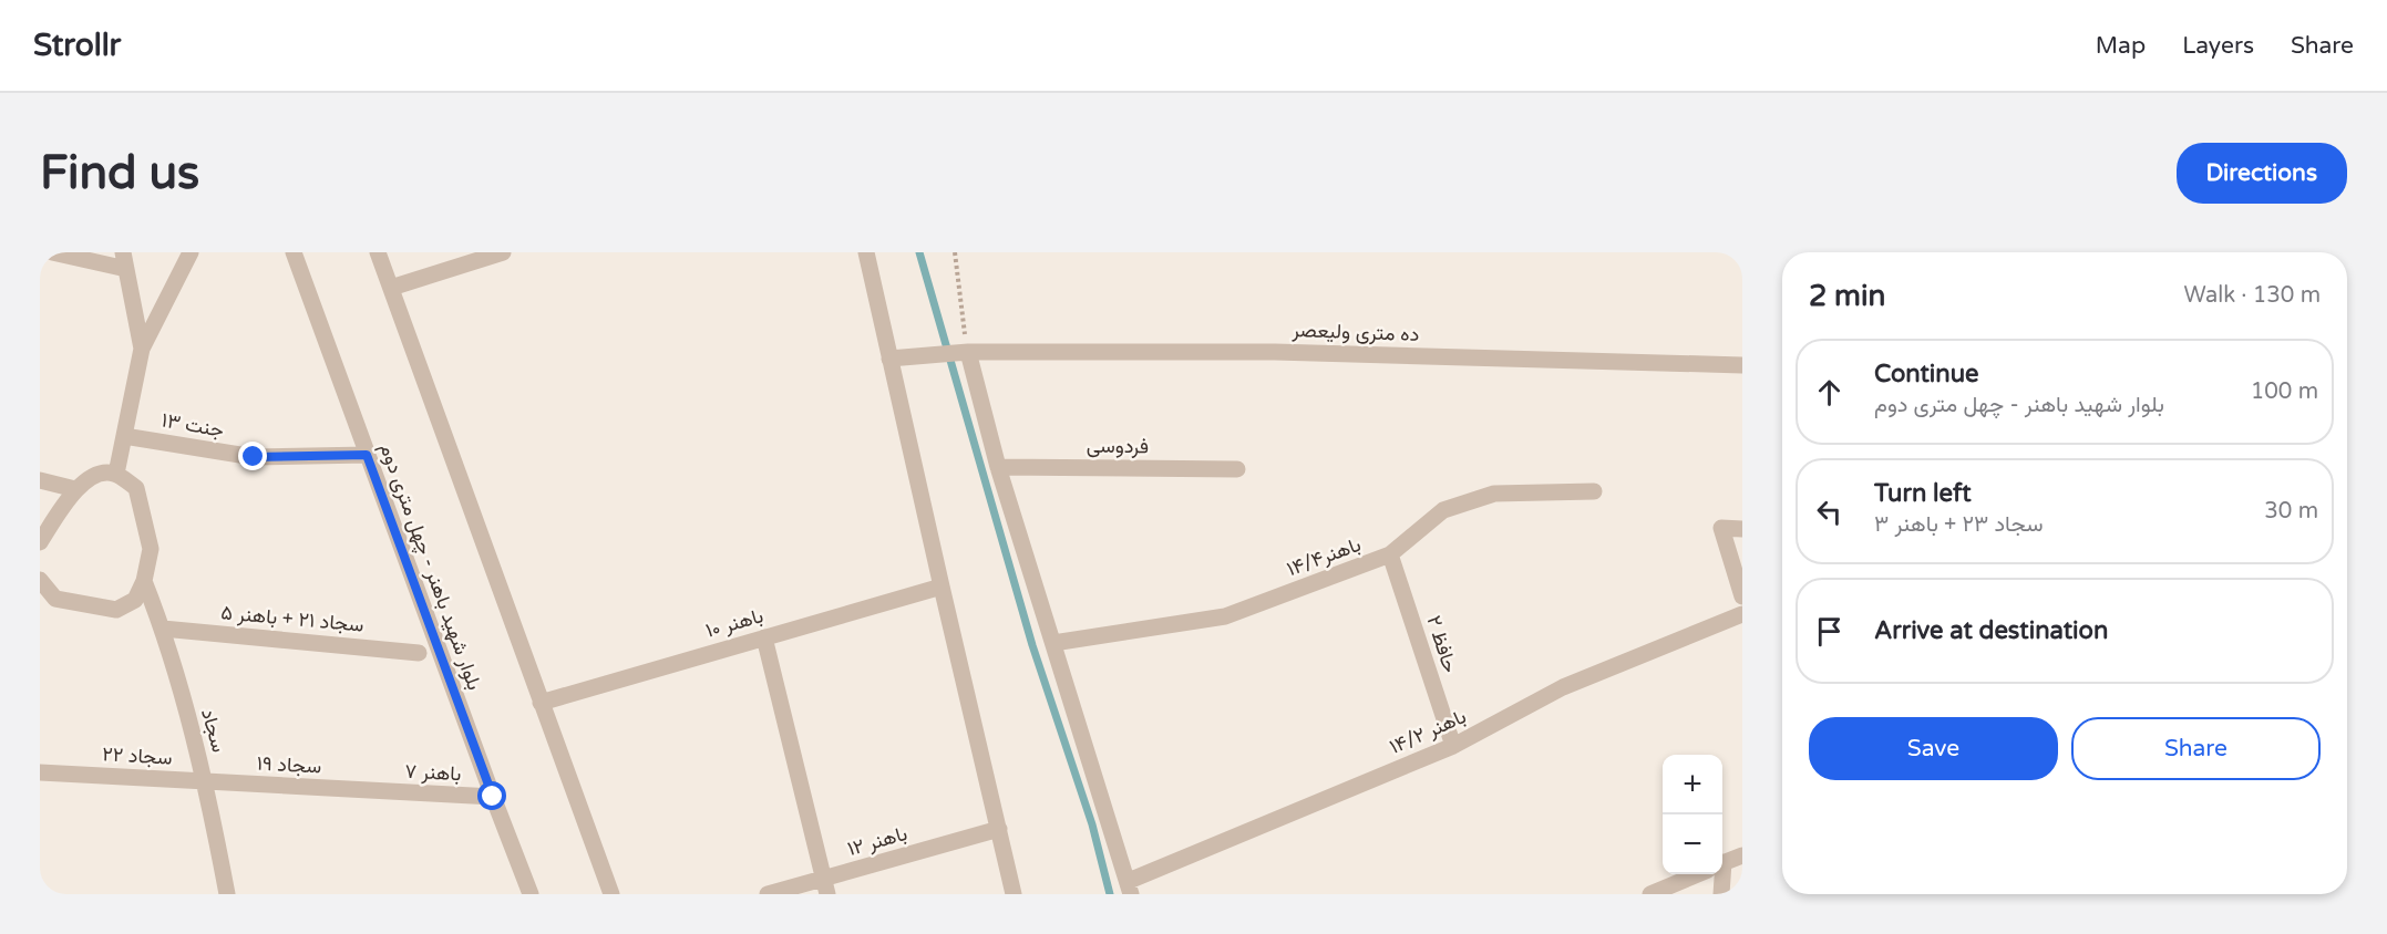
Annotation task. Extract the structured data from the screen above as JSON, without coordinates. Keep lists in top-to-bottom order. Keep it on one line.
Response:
{"streets":{"street":["ده متری ولیعصر","جنت ۱۳","فردوسی","باهنر۱۴/۴","بلوار شهید باهنر - چهل متری دوم","سجاد ۲۱ + باهنر ۵","باهنر ۱۰","حافظ ۲","سجاد","باهنر ۱۴/۲","سجاد ۲۲","سجاد ۱۹","باهنر ۷","باهنر ۱۲"]},"crossings":[["جنت ۱۳","بلوار شهید باهنر - چهل متری دوم"],["باهنر۱۴/۴","حافظ ۲"],["بلوار شهید باهنر - چهل متری دوم","باهنر ۷"],["سجاد ۲۱ + باهنر ۵","سجاد"],["حافظ ۲","باهنر ۱۴/۲"],["سجاد","سجاد ۲۲"],["سجاد","سجاد ۱۹"],["سجاد ۲۲","سجاد ۱۹"],["سجاد ۱۹","باهنر ۷"]],"page":{"header":"Strollr","nav":["Map","Layers","Share"],"buttons":["Directions",["Save","Share"]],"title":"Find us","heading":["2 min","Walk · 130 m"],"list":[["Continue","بلوار شهید باهنر - چهل متری دوم","100 m"],["Turn left","سجاد ۲۳ + باهنر ۳","30 m"],"Arrive at destination"],"map_buttons":["+","−"]}}
